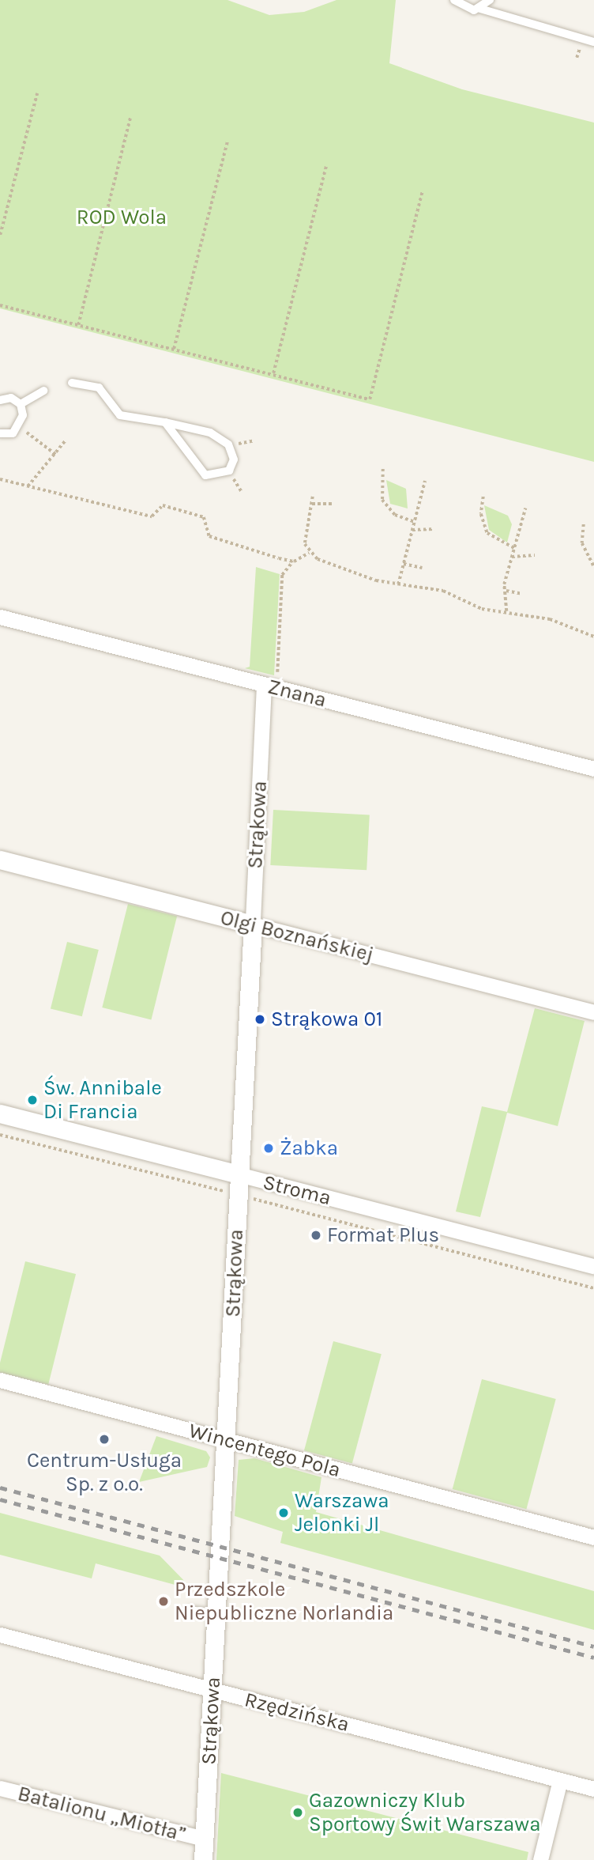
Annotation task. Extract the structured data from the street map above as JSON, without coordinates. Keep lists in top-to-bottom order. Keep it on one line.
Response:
{"streets":{"street":["Znana","Strąkowa","Olgi Boznańskiej","Stroma","Wincentego Pola","Rzędzińska","Batalionu „Miotła”"]},"crossings":[["Znana","Strąkowa"],["Strąkowa","Olgi Boznańskiej"],["Strąkowa","Stroma"],["Strąkowa","Wincentego Pola"],["Strąkowa","Rzędzińska"],["Strąkowa","Batalionu „Miotła”"]],"parks":["ROD Wola"],"places":["Strąkowa 01","Św. Annibale Di Francia","Żabka","Format Plus","Centrum-Usługa Sp. z o.o.","Warszawa Jelonki Jl","Przedszkole Niepubliczne Norlandia","Gazowniczy Klub Sportowy Świt Warszawa"]}
